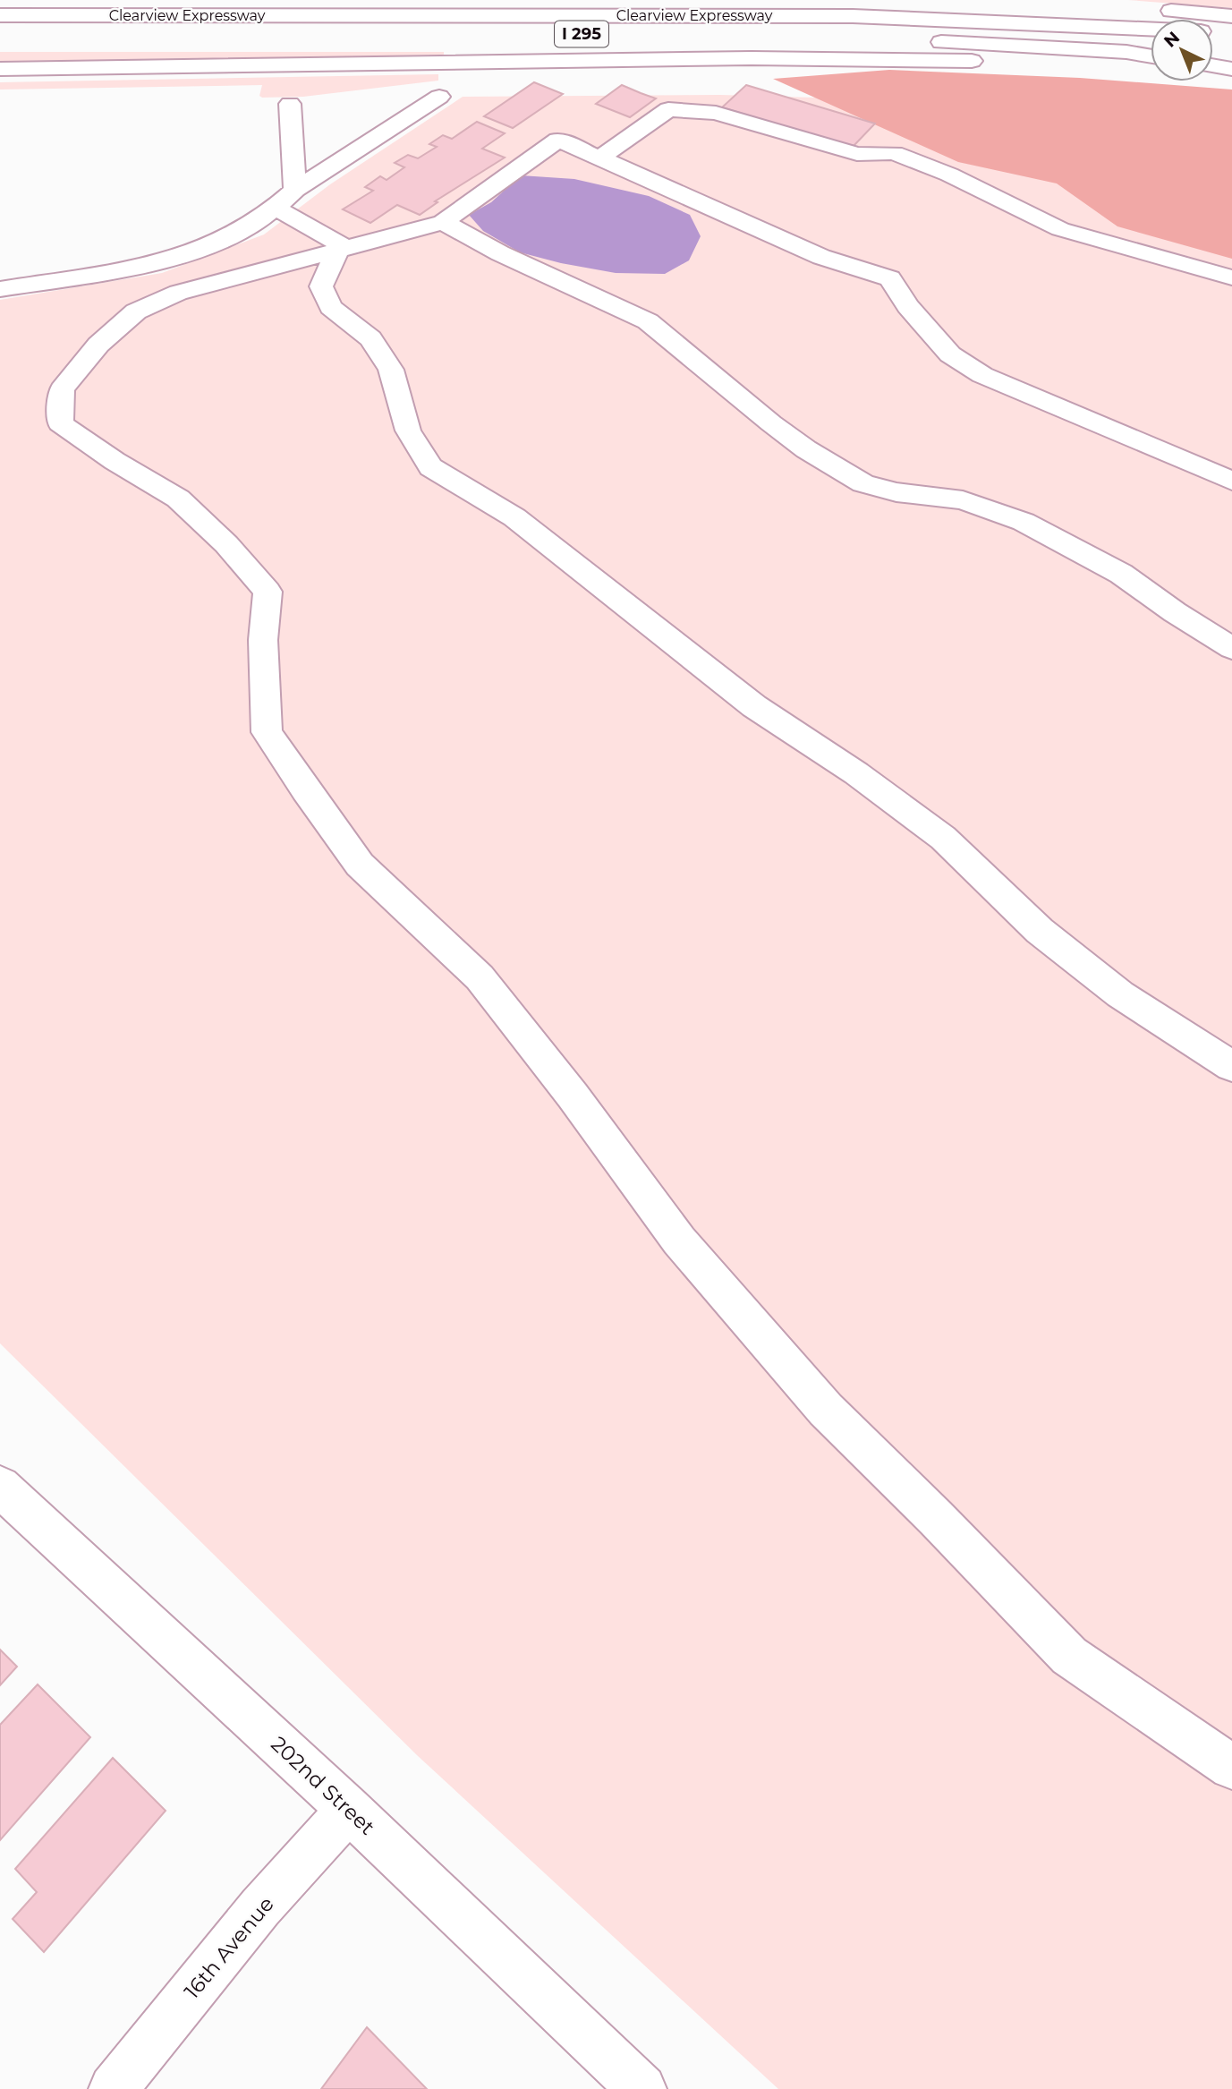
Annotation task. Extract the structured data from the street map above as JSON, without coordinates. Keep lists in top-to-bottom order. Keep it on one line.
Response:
{"streets":{"main road":["Clearview Expressway","I 295","202nd Street","16th Avenue"]},"crossings":[["202nd Street","16th Avenue"]],"north":"top left"}
